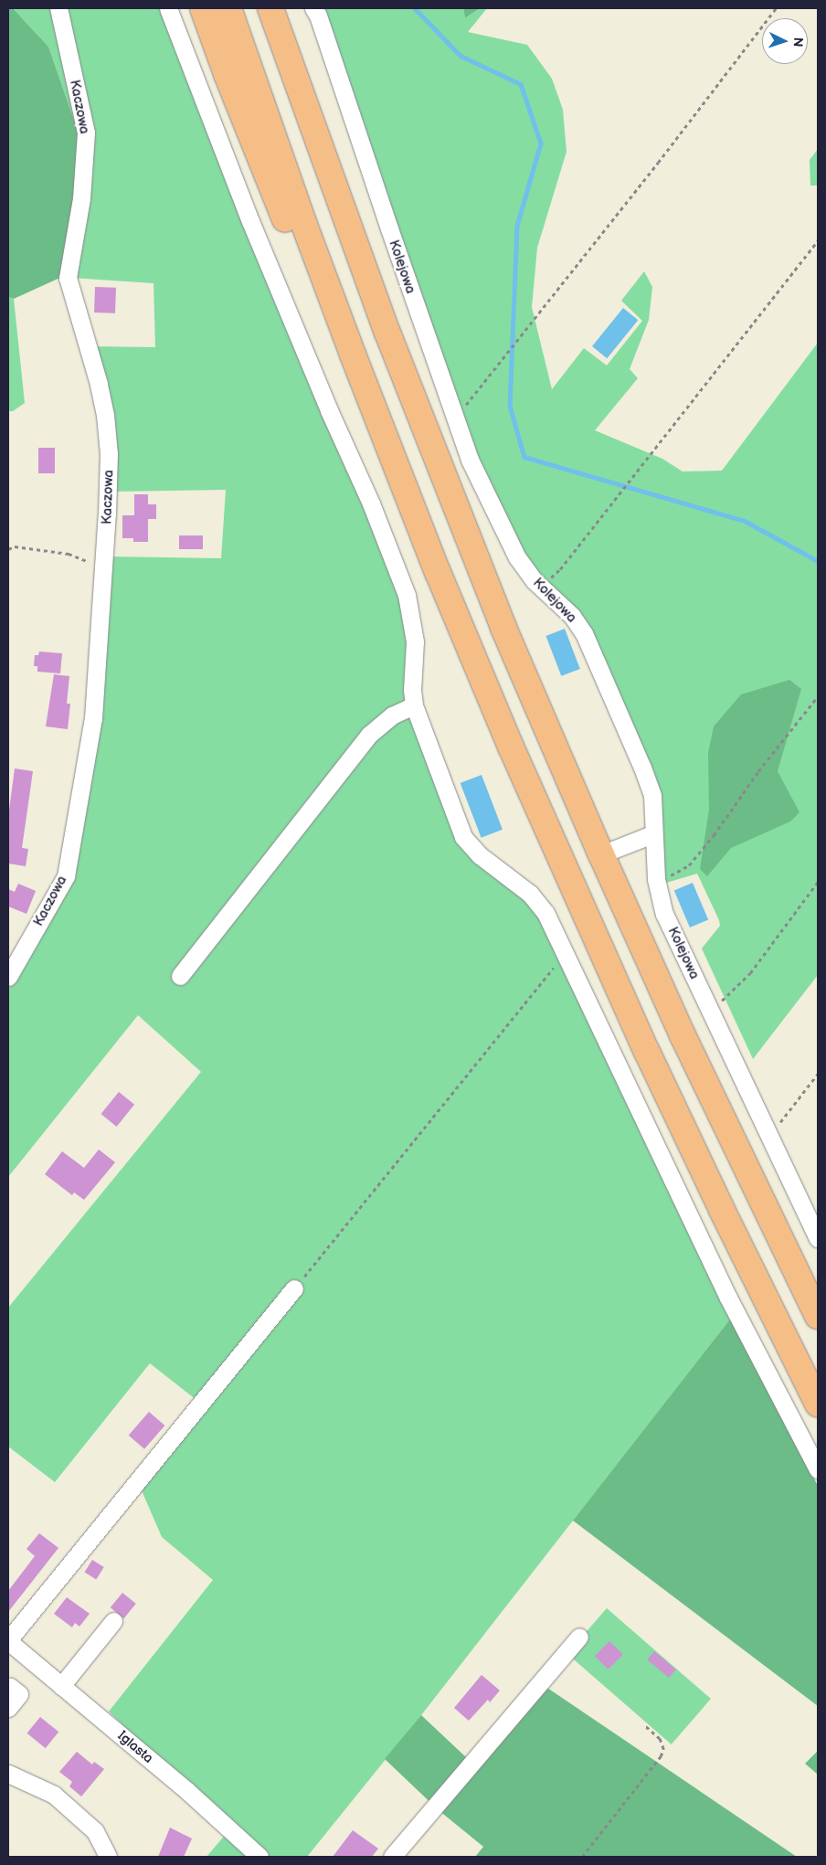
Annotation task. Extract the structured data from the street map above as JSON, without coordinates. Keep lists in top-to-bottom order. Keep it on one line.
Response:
{"streets":{"street":["Kaczowa","Kolejowa","Iglasta"]},"north":"right"}
